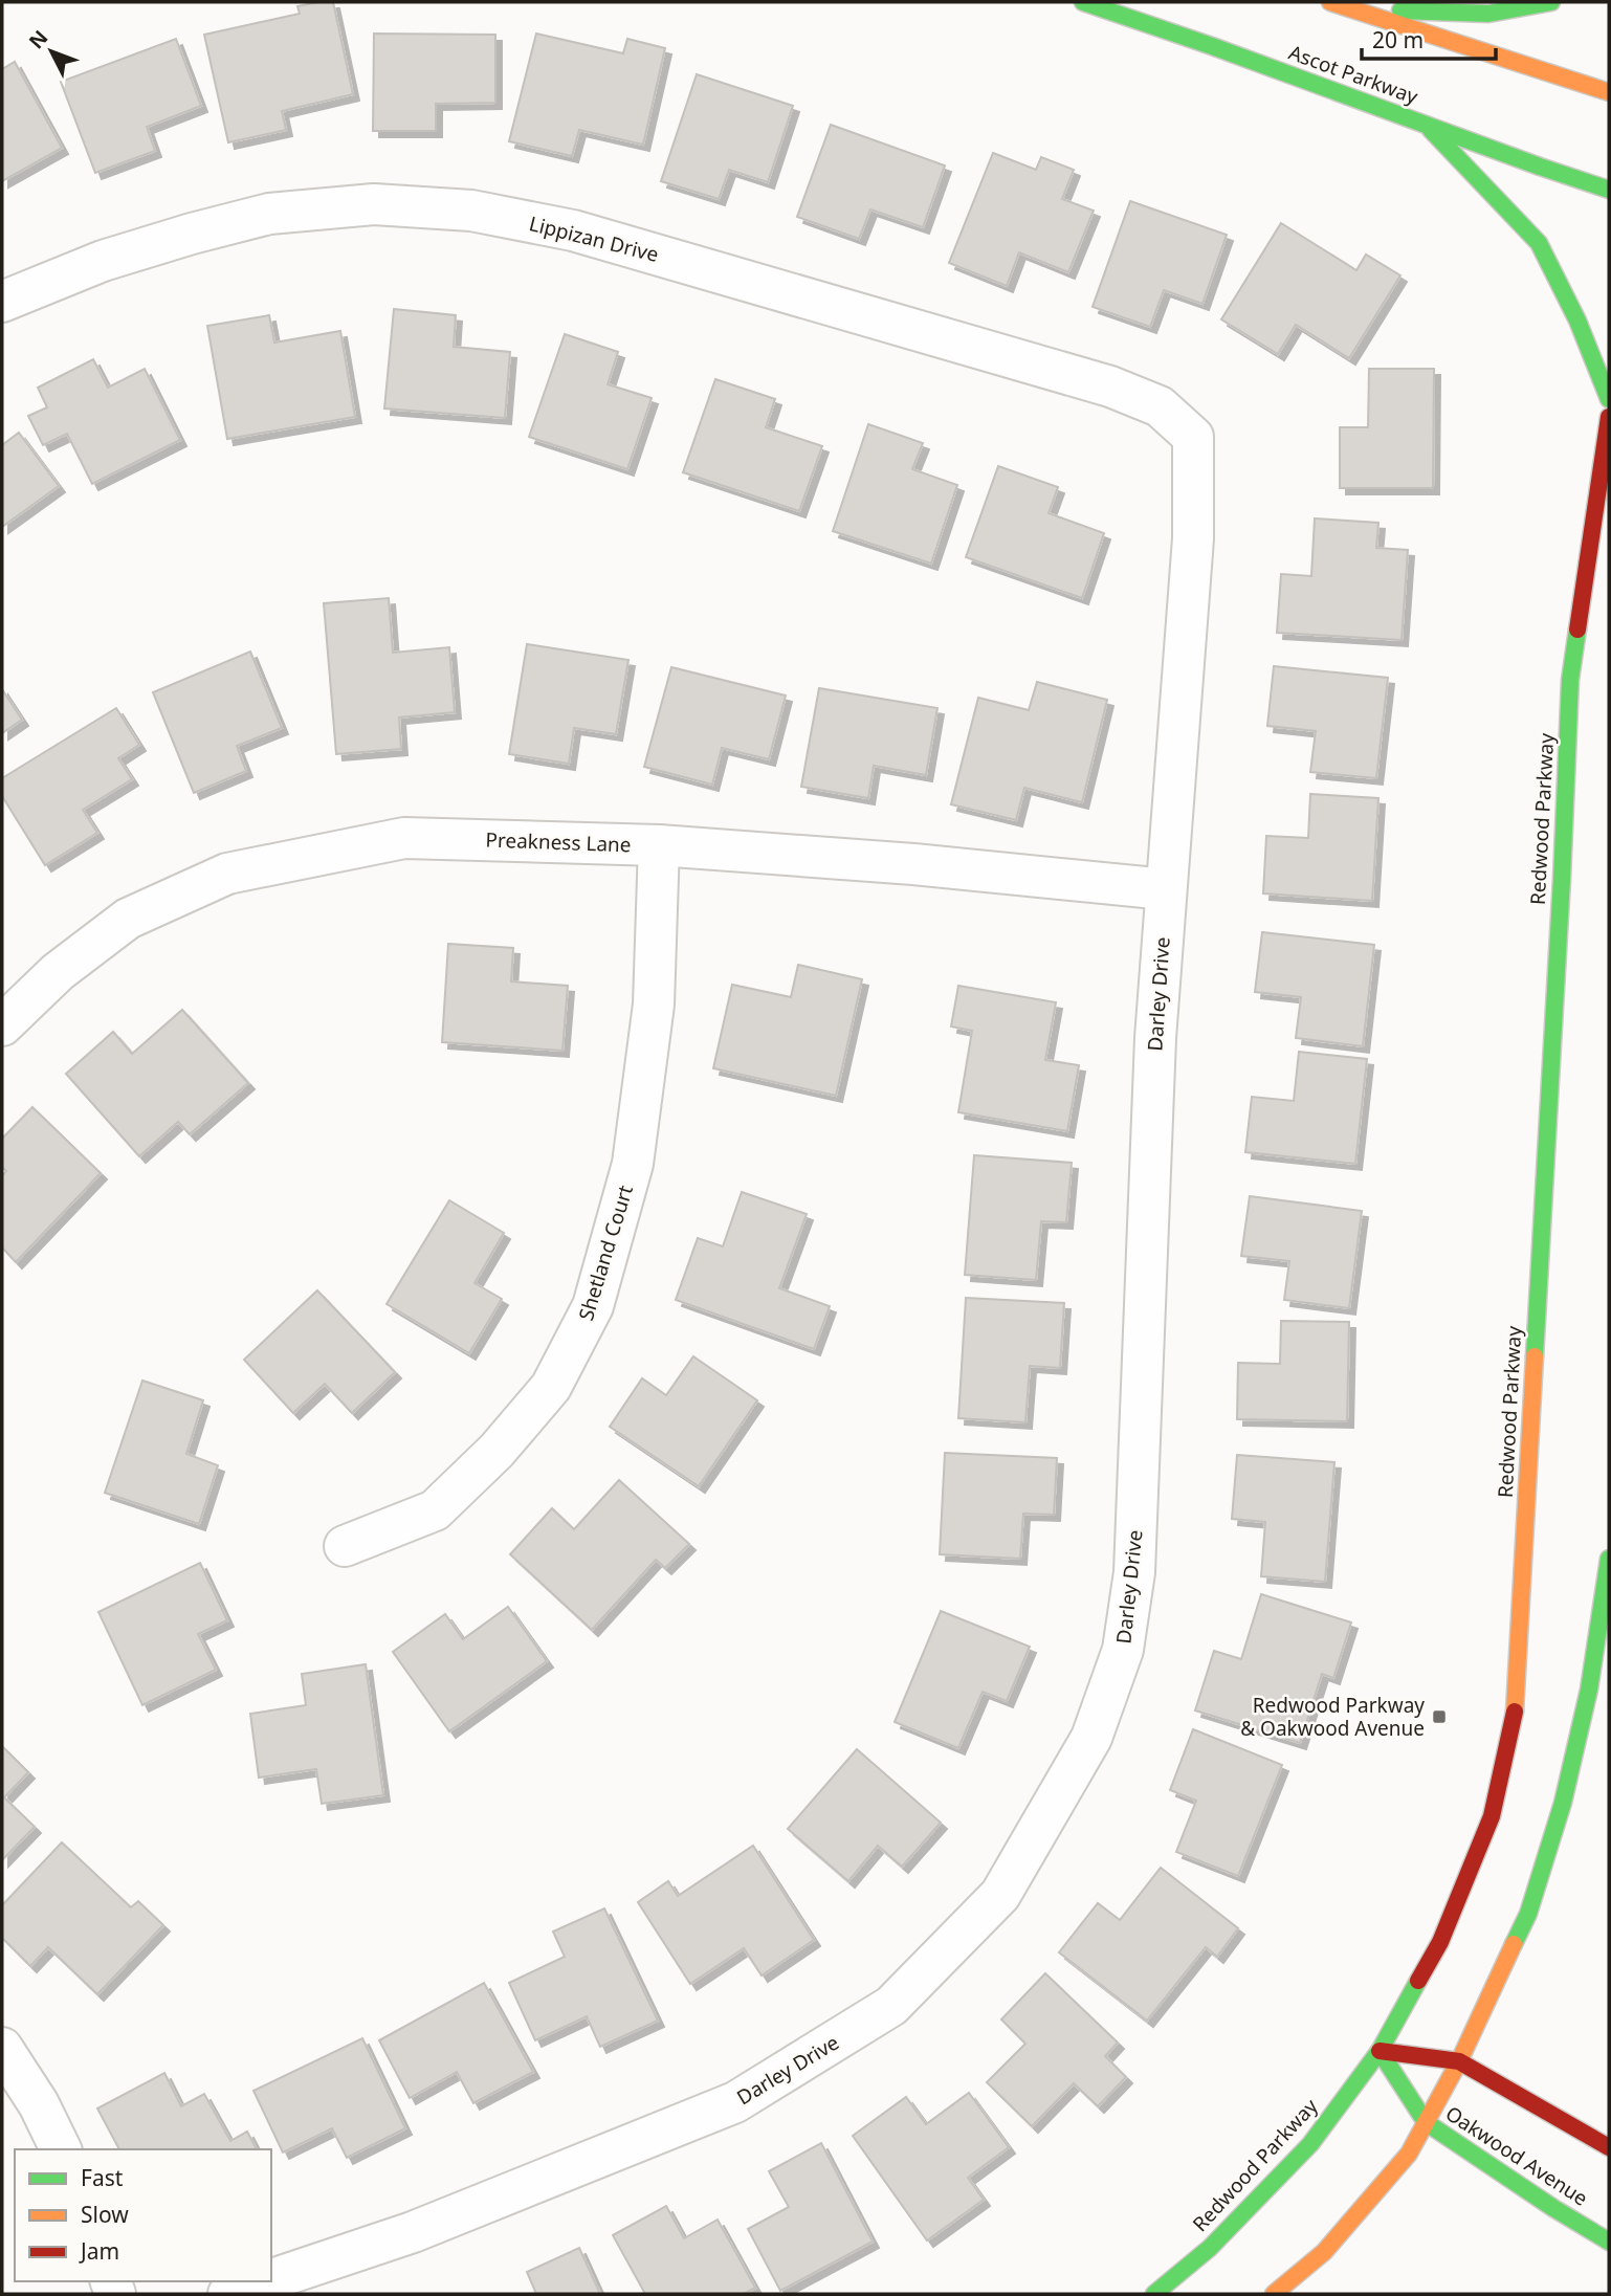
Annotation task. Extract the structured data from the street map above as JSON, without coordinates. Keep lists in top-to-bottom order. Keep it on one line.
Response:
{"streets":{"main road":["Ascot Parkway","Redwood Parkway","Oakwood Avenue"],"street":["Lippizan Drive","Preakness Lane","Darley Drive","Shetland Court"]},"crossings":[["Lippizan Drive","Darley Drive"],["Redwood Parkway","Oakwood Avenue"],["Preakness Lane","Darley Drive"],["Preakness Lane","Shetland Court"]],"places":{"transit":["Redwood Parkway & Oakwood Avenue"]},"legend":["Fast","Slow","Jam"],"scale_bar":"20 m","north":"top left"}
